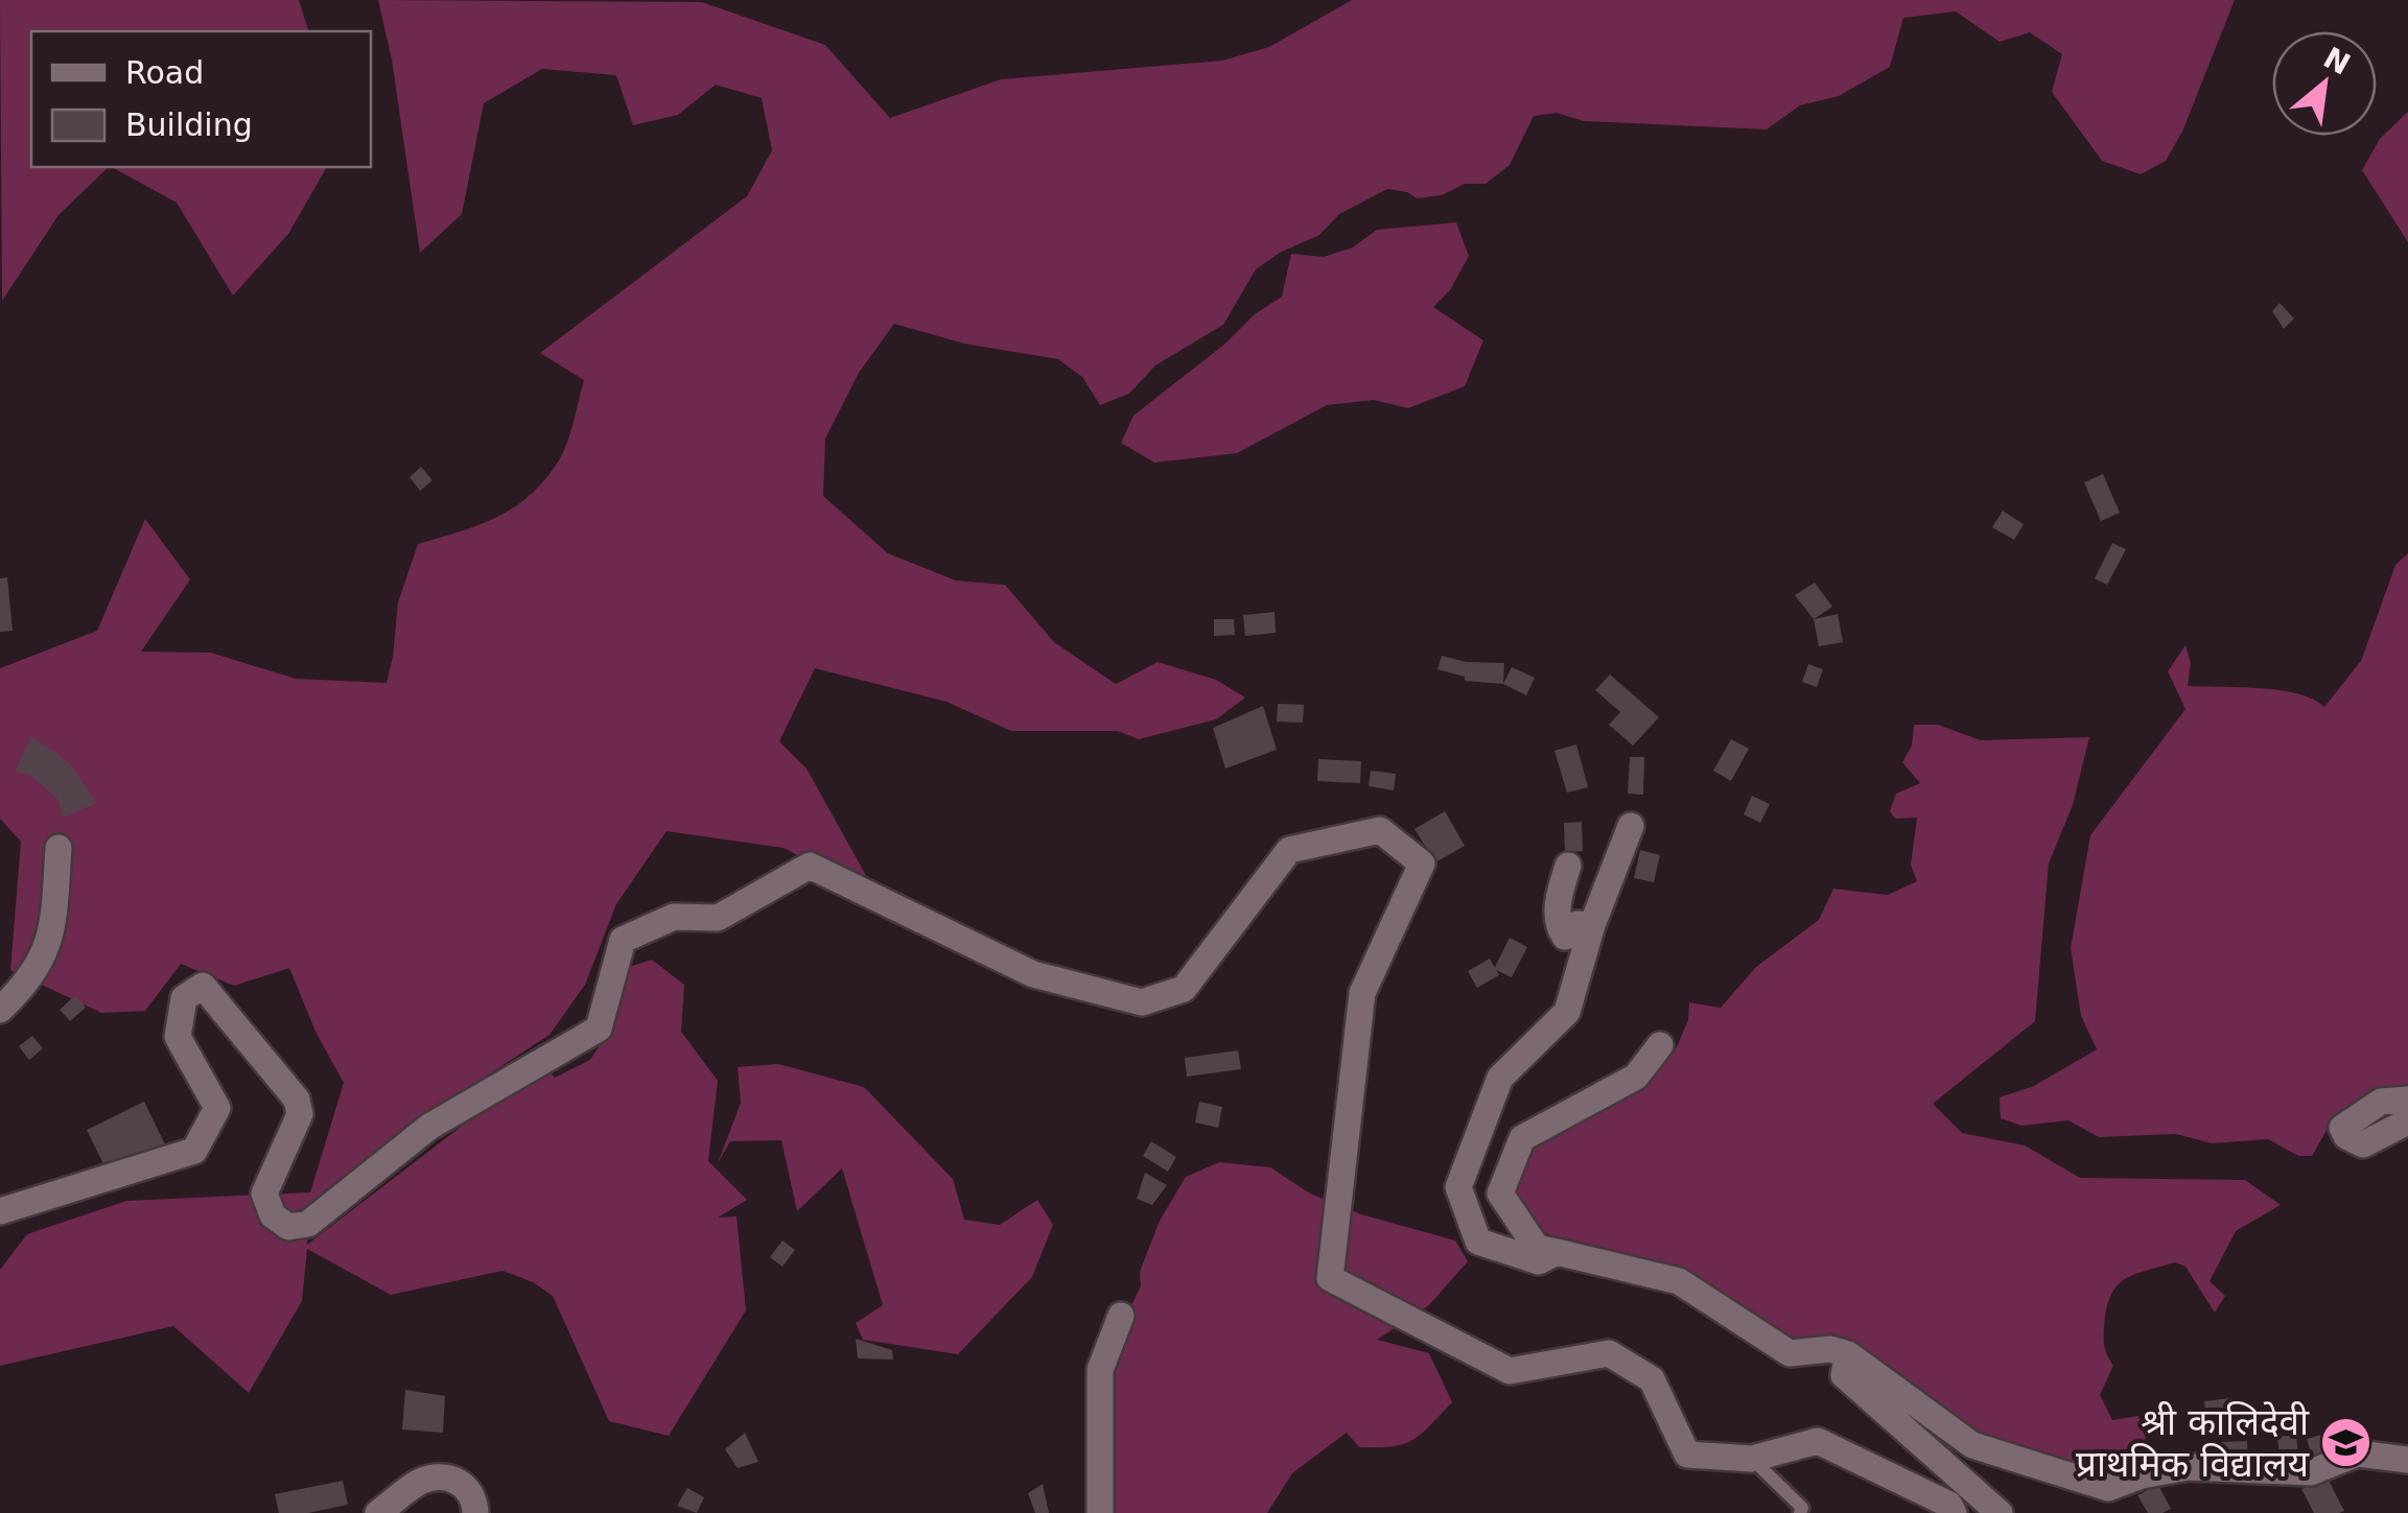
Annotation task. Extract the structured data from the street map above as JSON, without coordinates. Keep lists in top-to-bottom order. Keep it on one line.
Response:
{"places":{"school or university":["श्री कालिदेवी प्राथमिक विद्यालय"]},"legend":["Road","Building"],"north":"top right"}
